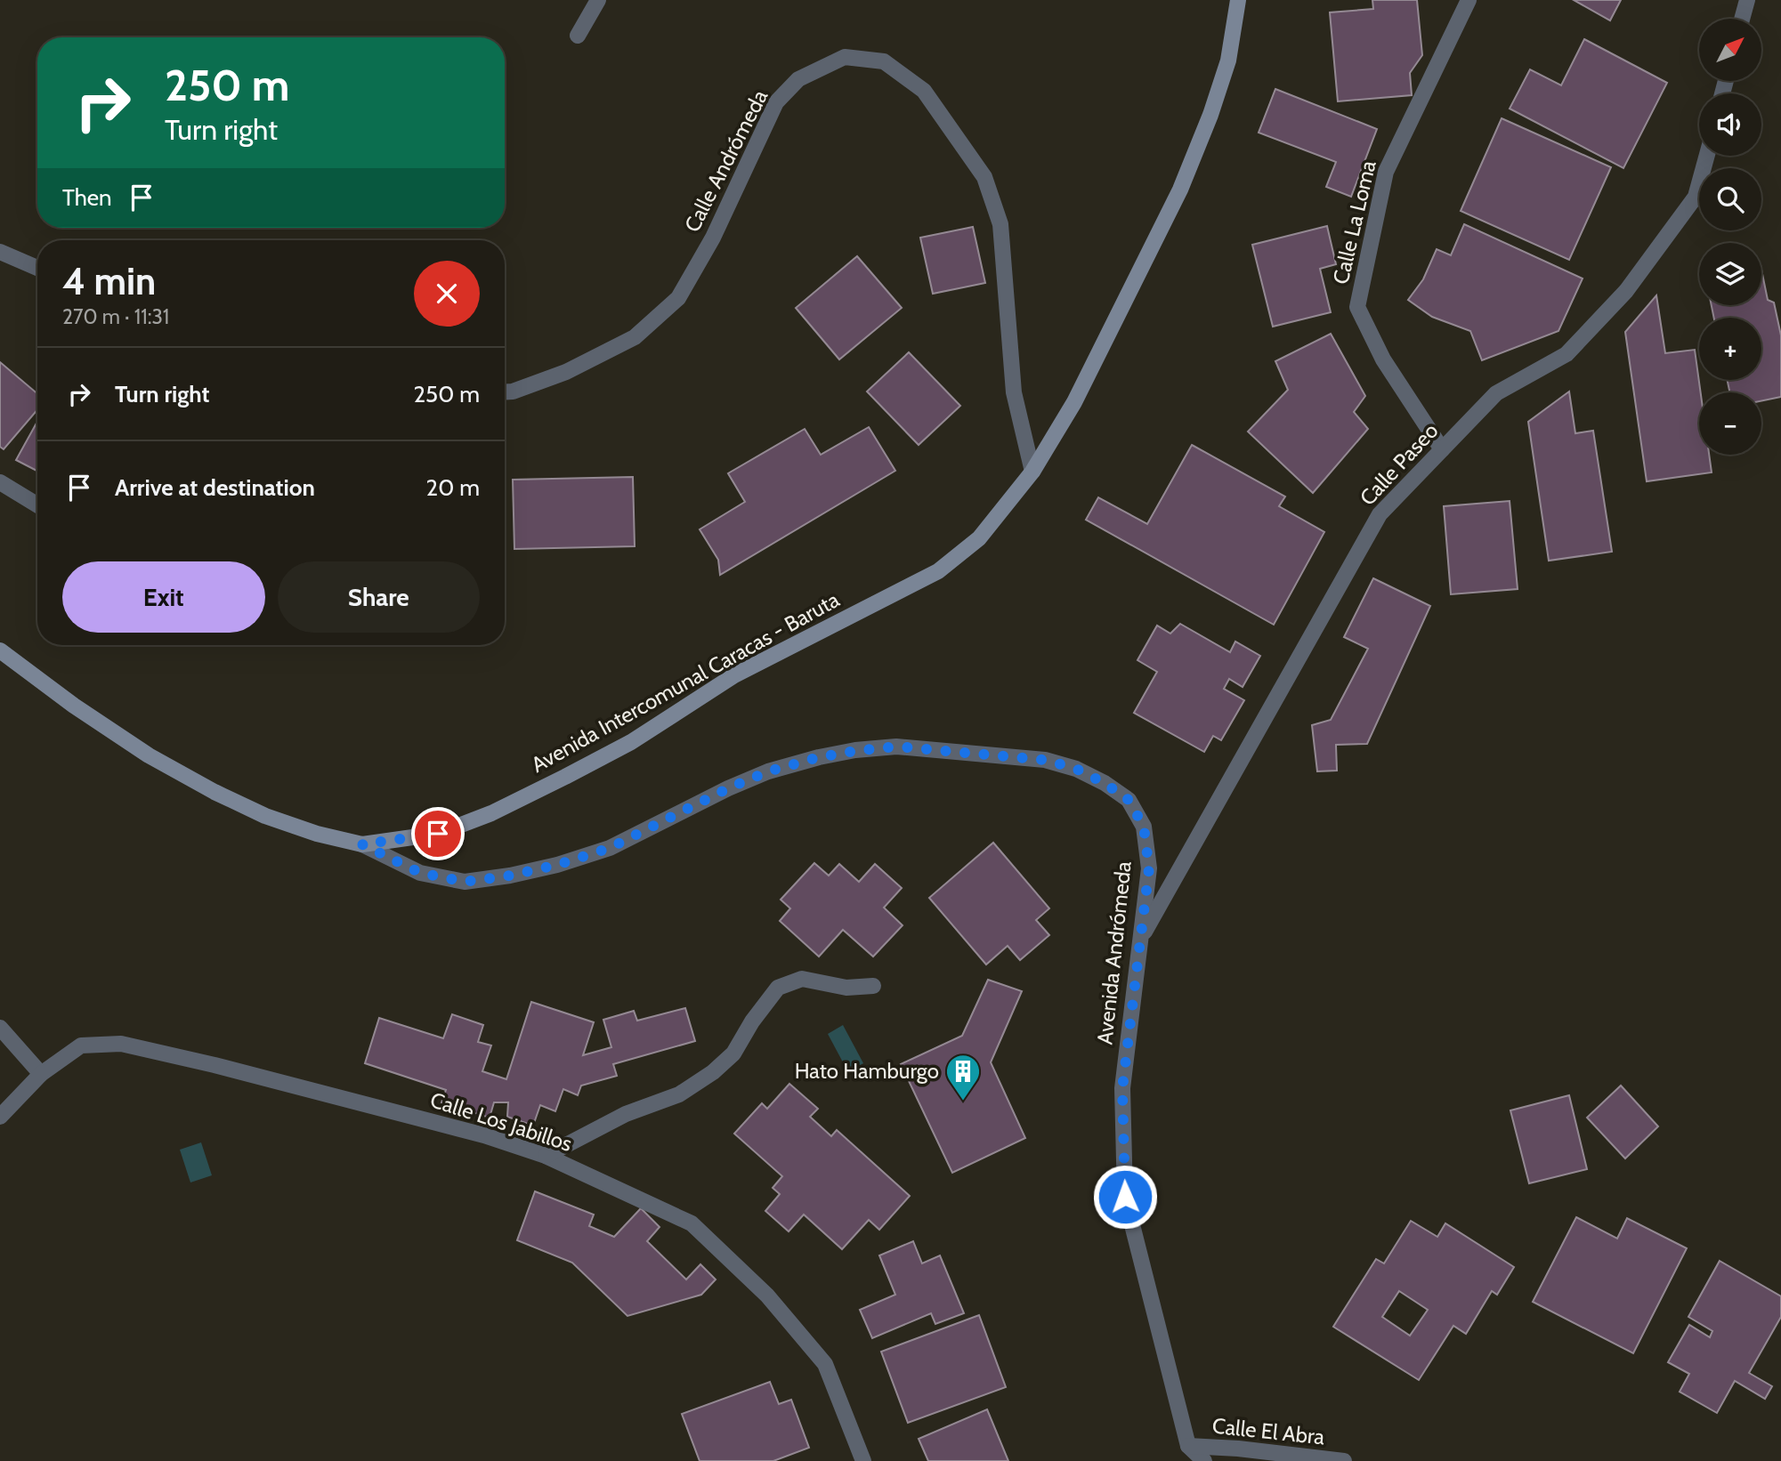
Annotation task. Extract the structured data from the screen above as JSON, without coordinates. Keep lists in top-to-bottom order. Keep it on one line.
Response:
{"streets":{"street":["Calle Andrómeda","Calle La Loma","Calle Paseo","Avenida Intercomunal Caracas - Baruta","Avenida Andrómeda","Calle Los Jabillos","Calle El Abra"]},"crossings":[["Calle Andrómeda","Avenida Intercomunal Caracas - Baruta"],["Calle La Loma","Calle Paseo"],["Calle Paseo","Avenida Andrómeda"],["Avenida Intercomunal Caracas - Baruta","Avenida Andrómeda"],["Avenida Andrómeda","Calle El Abra"]],"places":{"building":["Hato Hamburgo"]},"north":"top right","page":{"map_buttons":["+","−"],"turn":["250 m","Turn right"],"then":"Then","heading":["4 min","270 m · 11:31"],"list":[{"name":"Turn right","value":"250 m"},{"name":"Arrive at destination","value":"20 m"}],"buttons":["Exit","Share"]}}
